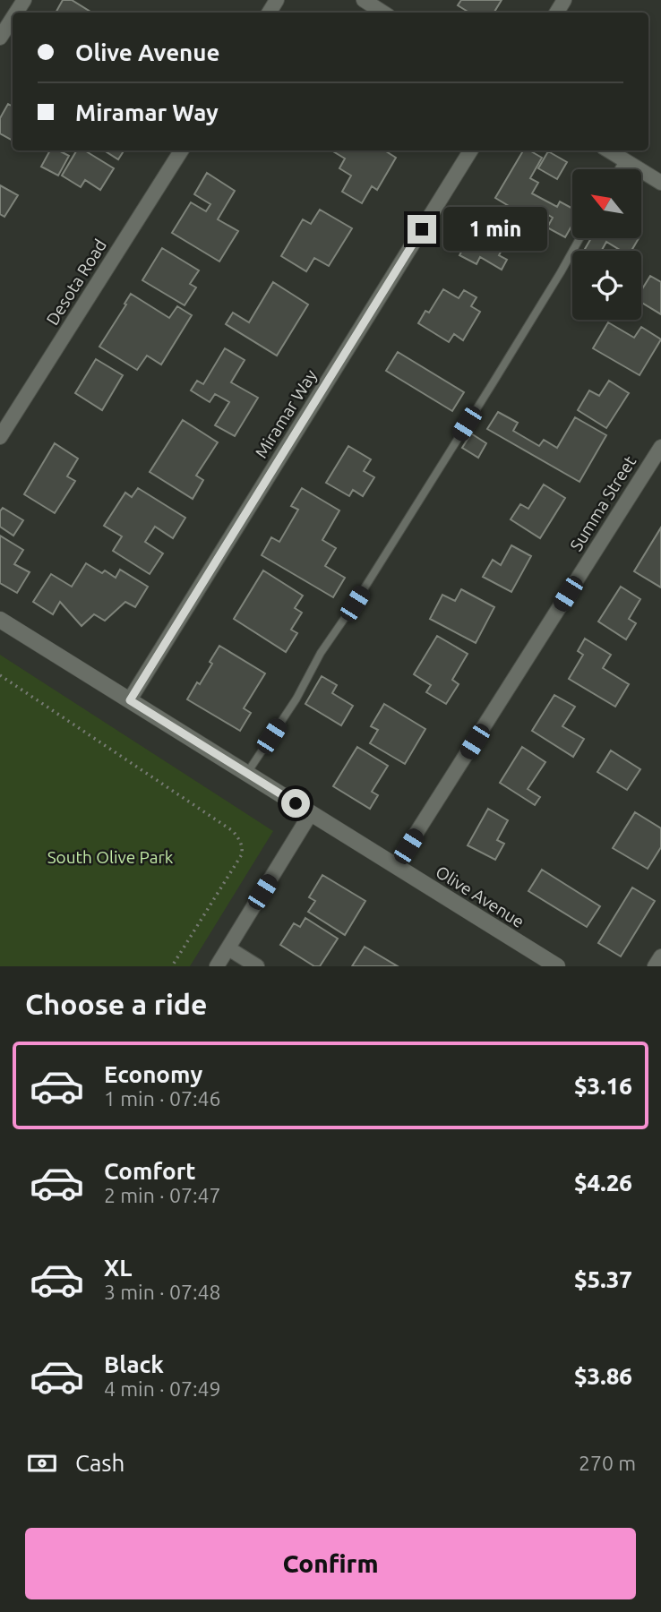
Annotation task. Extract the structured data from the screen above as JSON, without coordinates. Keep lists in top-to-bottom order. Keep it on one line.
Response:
{"streets":{"street":["Desota Road","Miramar Way","Summa Street","Olive Avenue"]},"crossings":[["Miramar Way","Olive Avenue"],["Summa Street","Olive Avenue"]],"parks":["South Olive Park"],"north":"top left","page":{"banner":["Olive Avenue","Miramar Way"],"bubble":"1 min","heading":"Choose a ride","list":[{"name":"Economy","note":"1 min · 07:46","value":"$3.16"},{"name":"Comfort","note":"2 min · 07:47","value":"$4.26"},{"name":"XL","note":"3 min · 07:48","value":"$5.37"},{"name":"Black","note":"4 min · 07:49","value":"$3.86"}],"pay":["Cash","270 m"],"buttons":"Confirm"}}
